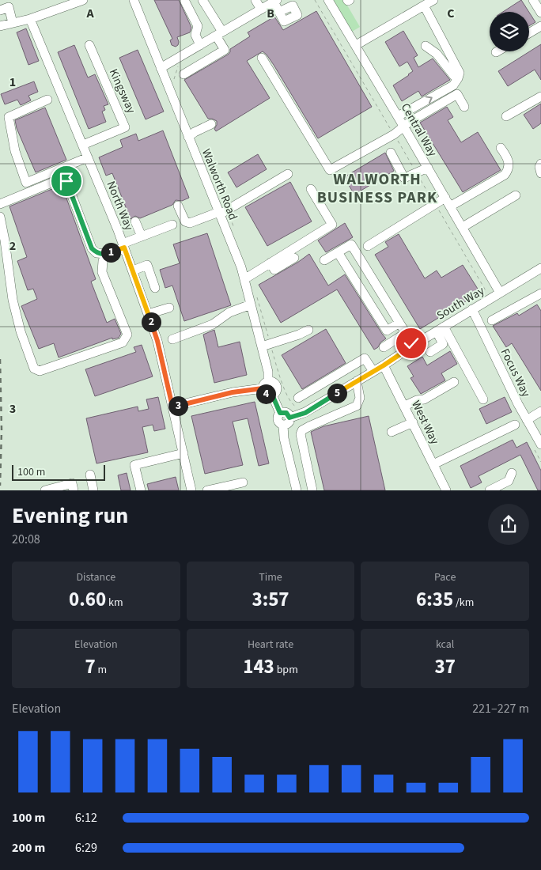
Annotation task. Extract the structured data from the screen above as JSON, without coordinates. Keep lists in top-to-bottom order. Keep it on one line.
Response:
{"streets":{"street":["Kingsway","Central Way","Walworth Road","North Way","South Way","Focus Way","West Way"]},"crossings":[["Kingsway","North Way"],["Central Way","South Way"],["South Way","Focus Way"],["South Way","West Way"]],"districts":["WALWORTH BUSINESS PARK"],"scale_bar":"100 m","page":{"pins":["1","2","5","4","3"],"scale":"100 m","heading":["Evening run","20:08"],"stats":[["Distance","0.60 km"],["Time","3:57"],["Pace","6:35 /km"],["Elevation","7 m"],["Heart rate","143 bpm"],["kcal","37"]],"chart":["Elevation","221–227 m"],"list":[{"name":"100 m","note":"6:12"},{"name":"200 m","note":"6:29"}]},"grid":{"columns":["A","B","C"],"rows":["1","2","3"]}}
